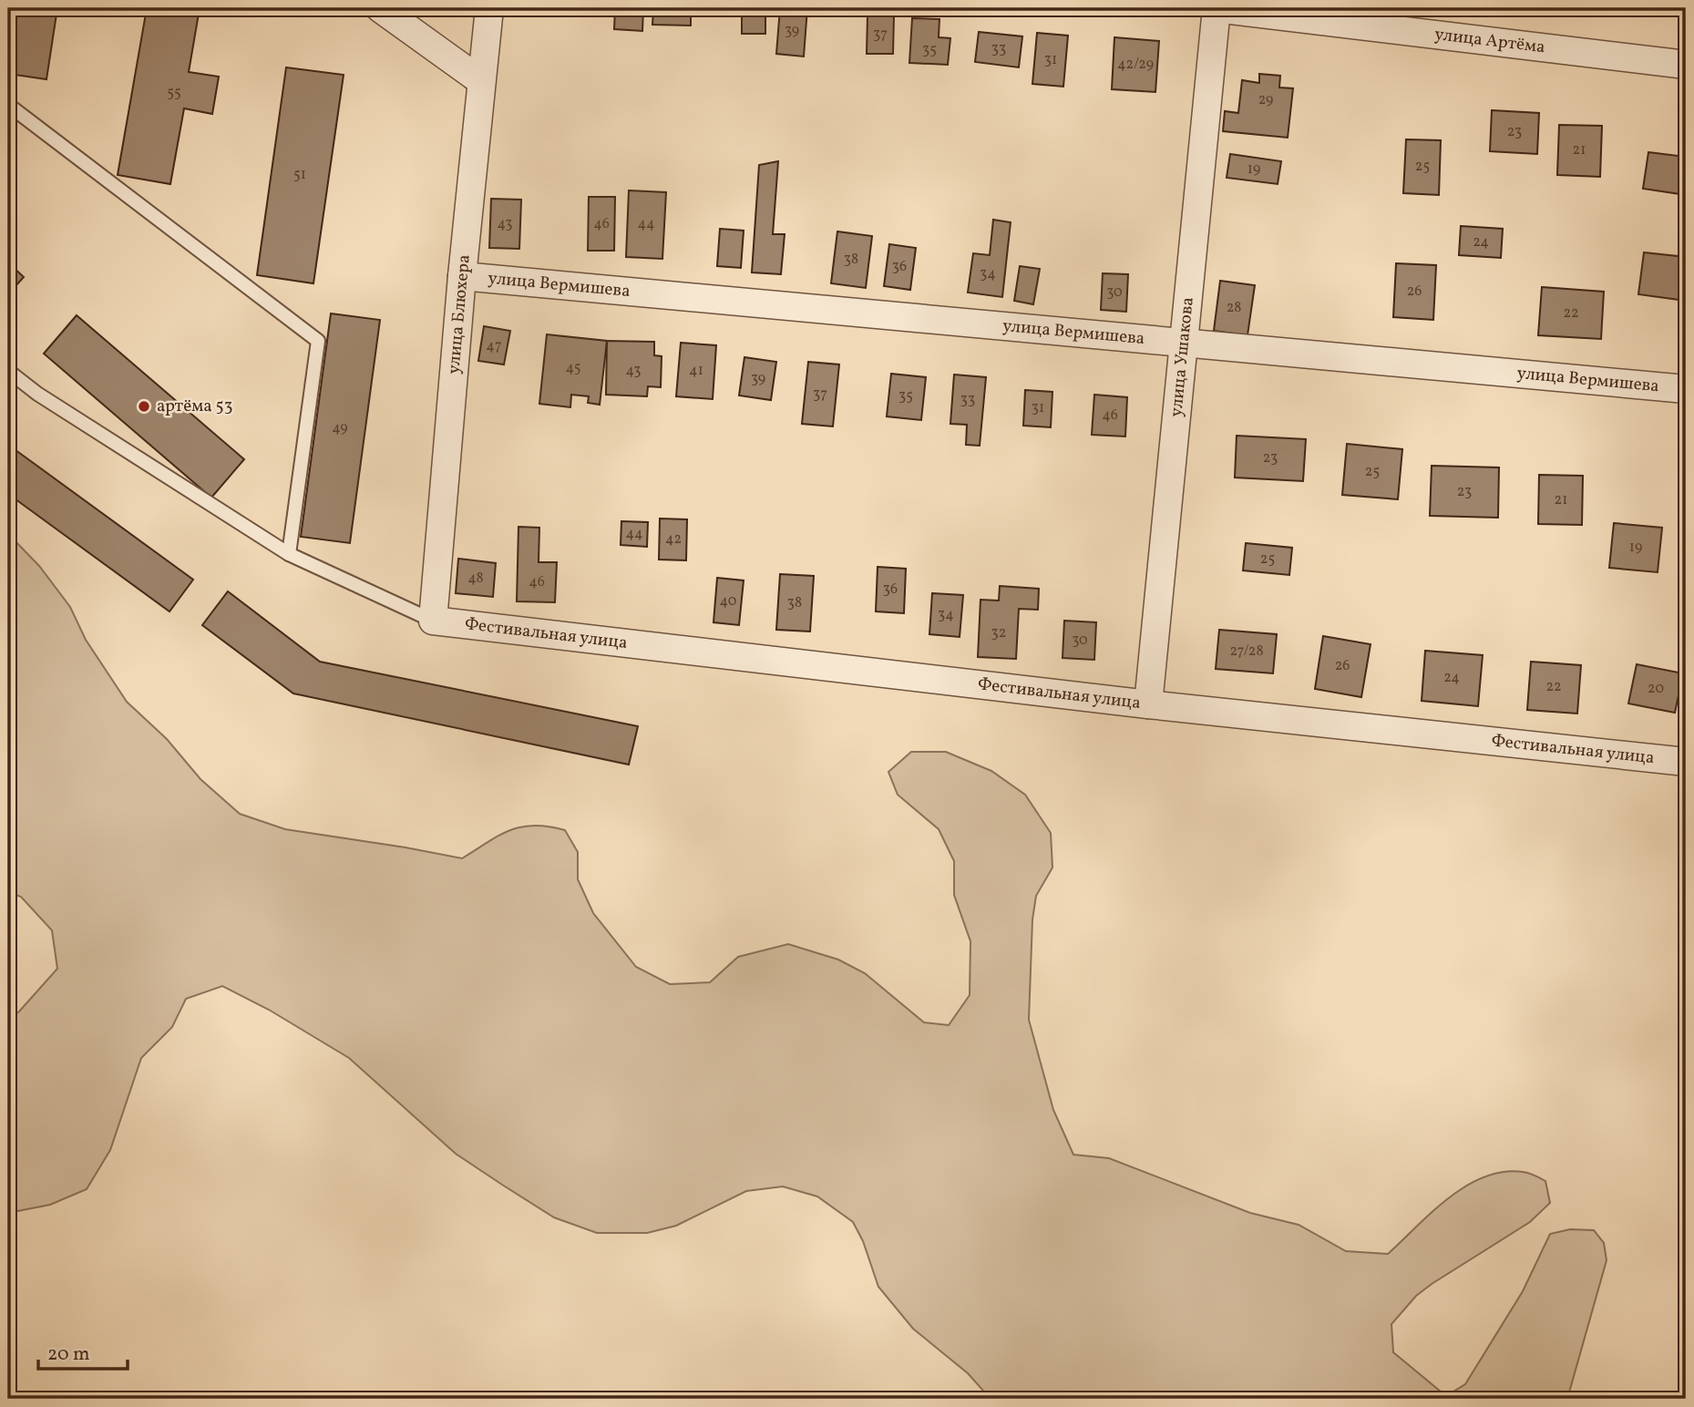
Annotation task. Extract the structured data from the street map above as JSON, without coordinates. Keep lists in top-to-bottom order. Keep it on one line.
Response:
{"streets":{"street":["улица Артёма","улица Вермишева","улица Блюхера","улица Ушакова","Фестивальная улица"]},"crossings":[["улица Артёма","улица Ушакова"],["улица Вермишева","улица Блюхера"],["улица Вермишева","улица Ушакова"],["улица Блюхера","Фестивальная улица"],["улица Ушакова","Фестивальная улица"]],"places":["артёма 53"],"house_numbers":["39","37","33","35","31","42/29","55","29","23","21","25","19","51","43","46","44","24","38","36","34","26","30","28","22","47","45","43","41","39","37","35","33","31","46","49","23","25","23","21","44","42","19","25","48","46","36","40","38","34","32","30","27/28","26","24","22","20"],"scale_bar":"20 m"}
